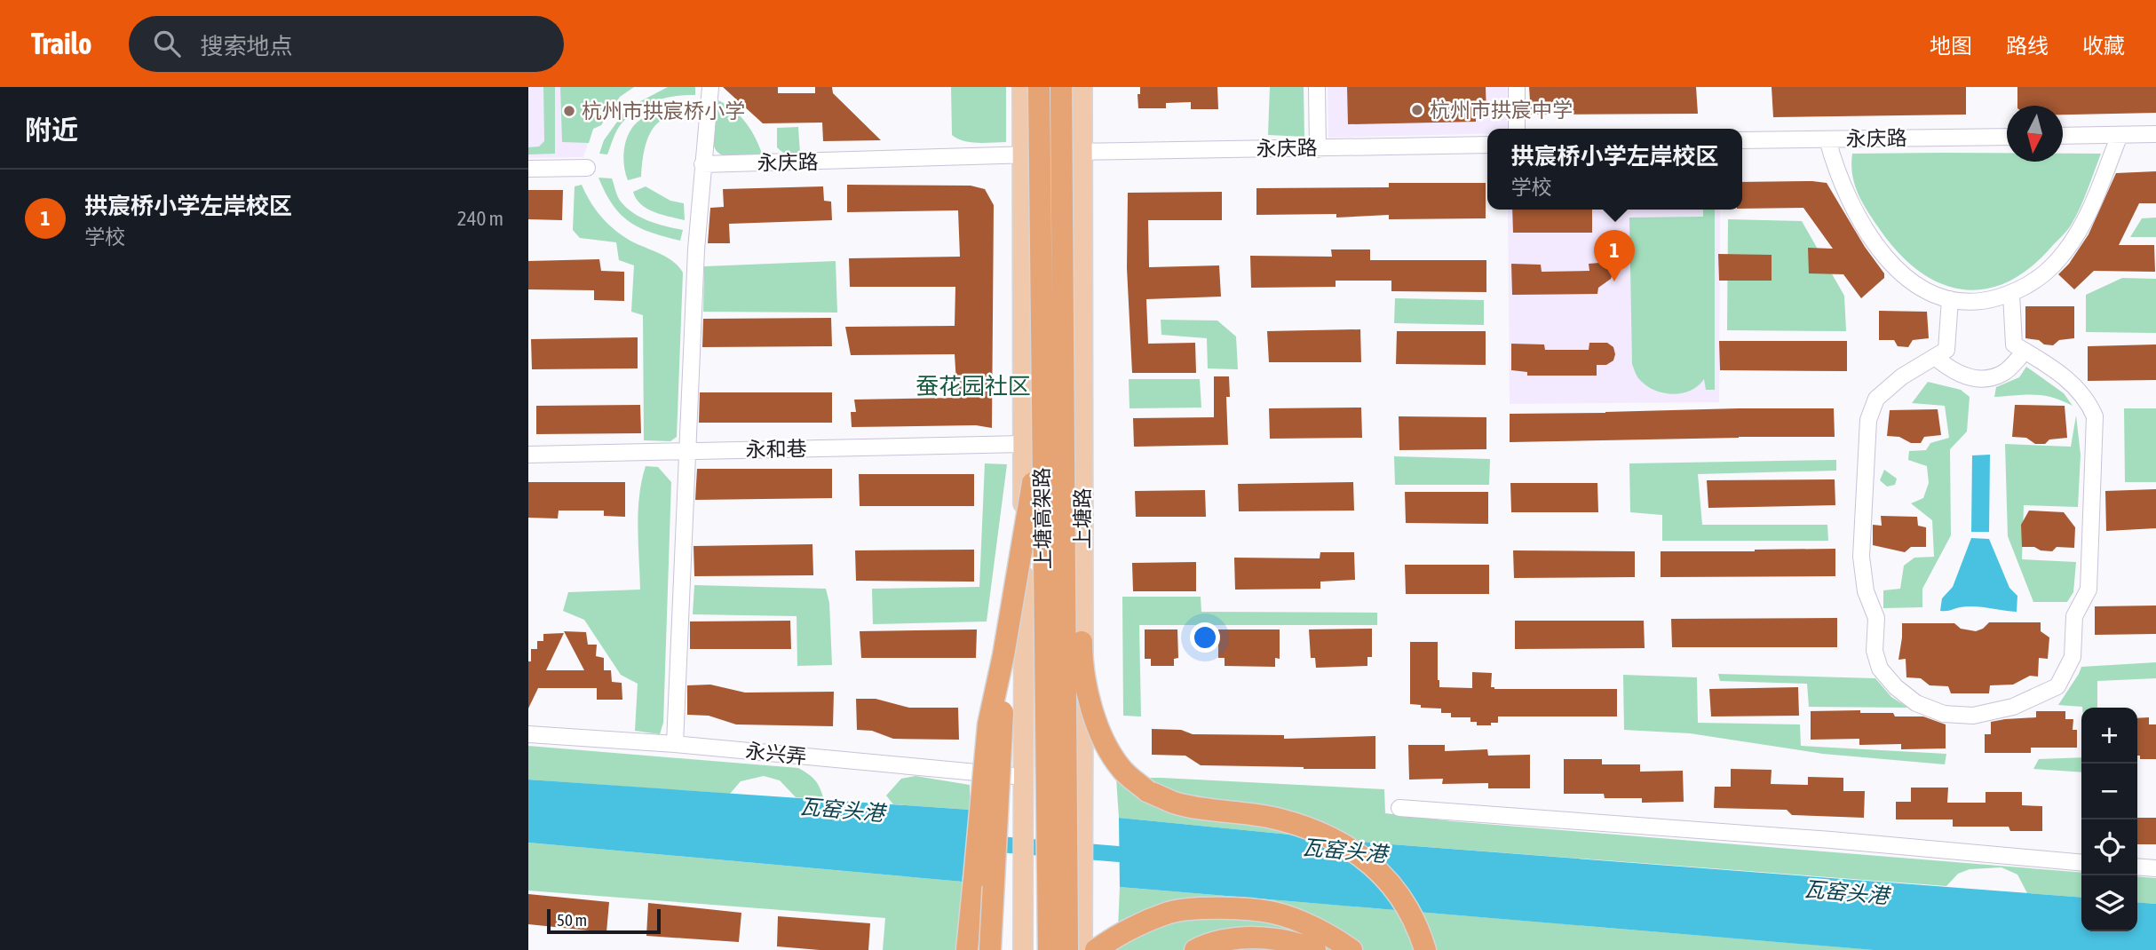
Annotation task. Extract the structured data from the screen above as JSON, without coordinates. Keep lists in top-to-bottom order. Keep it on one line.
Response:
{"streets":{"highway":["上塘高架路"],"main road":["上塘路"],"street":["永庆路","永和巷","永兴弄"]},"crossings":[["永庆路","上塘路"],["上塘高架路","上塘路"]],"districts":["蚕花园社区"],"water":["瓦窑头港"],"places":["杭州市拱宸中学","杭州市拱宸桥小学"],"scale_bar":"50 m","north":"bottom","page":{"header":"Trailo","search":"搜索地点","nav":["地图","路线","收藏"],"heading":"附近","popup":["拱宸桥小学左岸校区","学校"],"list":[{"mark":"1","name":"拱宸桥小学左岸校区","note":"学校","value":"240 m"}],"pins":"1","map_buttons":["+","−"],"scale":"50 m"}}
